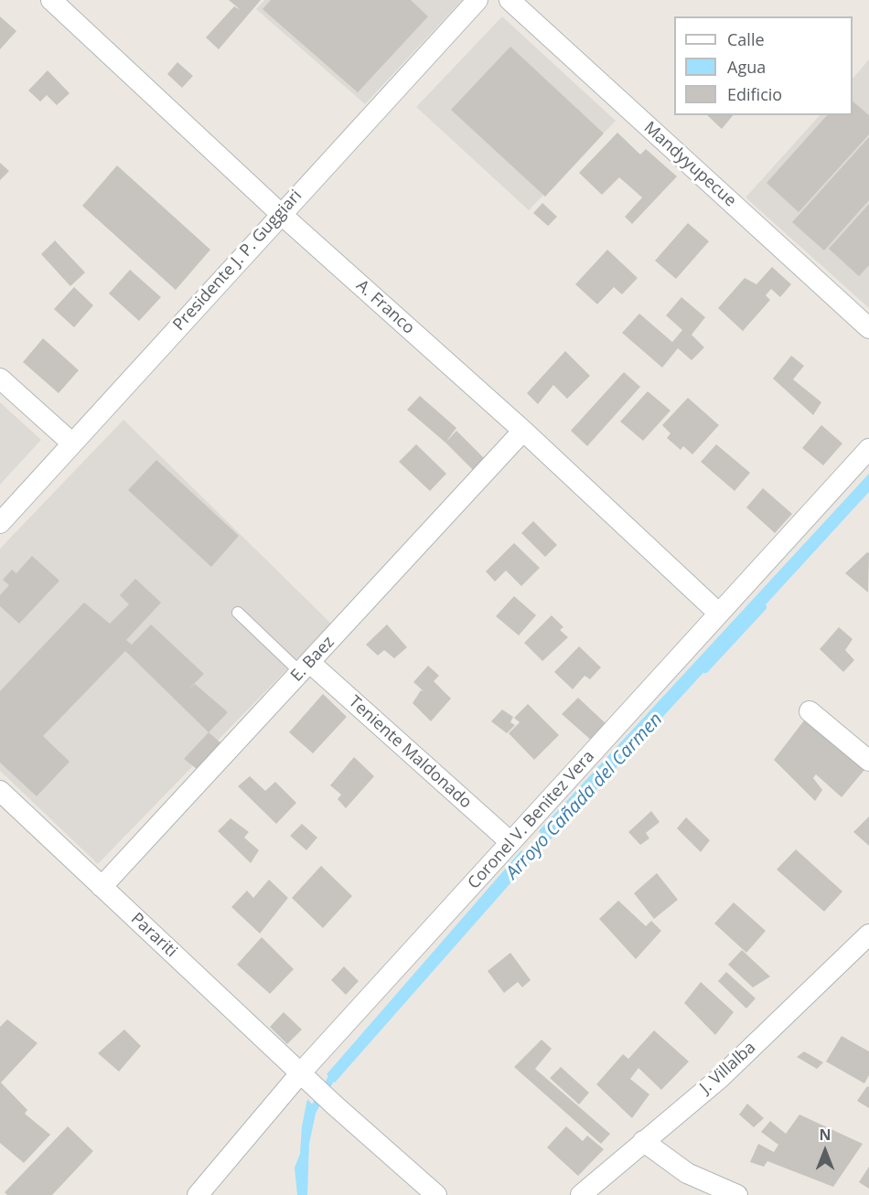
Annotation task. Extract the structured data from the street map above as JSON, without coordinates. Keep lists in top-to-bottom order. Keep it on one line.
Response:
{"streets":{"street":["Mandyyupecue","Presidente J. P. Guggiari","A. Franco","E. Baez","Teniente Maldonado","Coronel V. Benitez Vera","Parariti","J. Villalba"]},"crossings":[["Presidente J. P. Guggiari","A. Franco"],["A. Franco","E. Baez"],["A. Franco","Coronel V. Benitez Vera"],["E. Baez","Teniente Maldonado"],["E. Baez","Parariti"],["Teniente Maldonado","Coronel V. Benitez Vera"],["Coronel V. Benitez Vera","Parariti"]],"water":["Arroyo Cañada del Carmen"],"legend":["Calle","Agua","Edificio"],"north":"top"}
